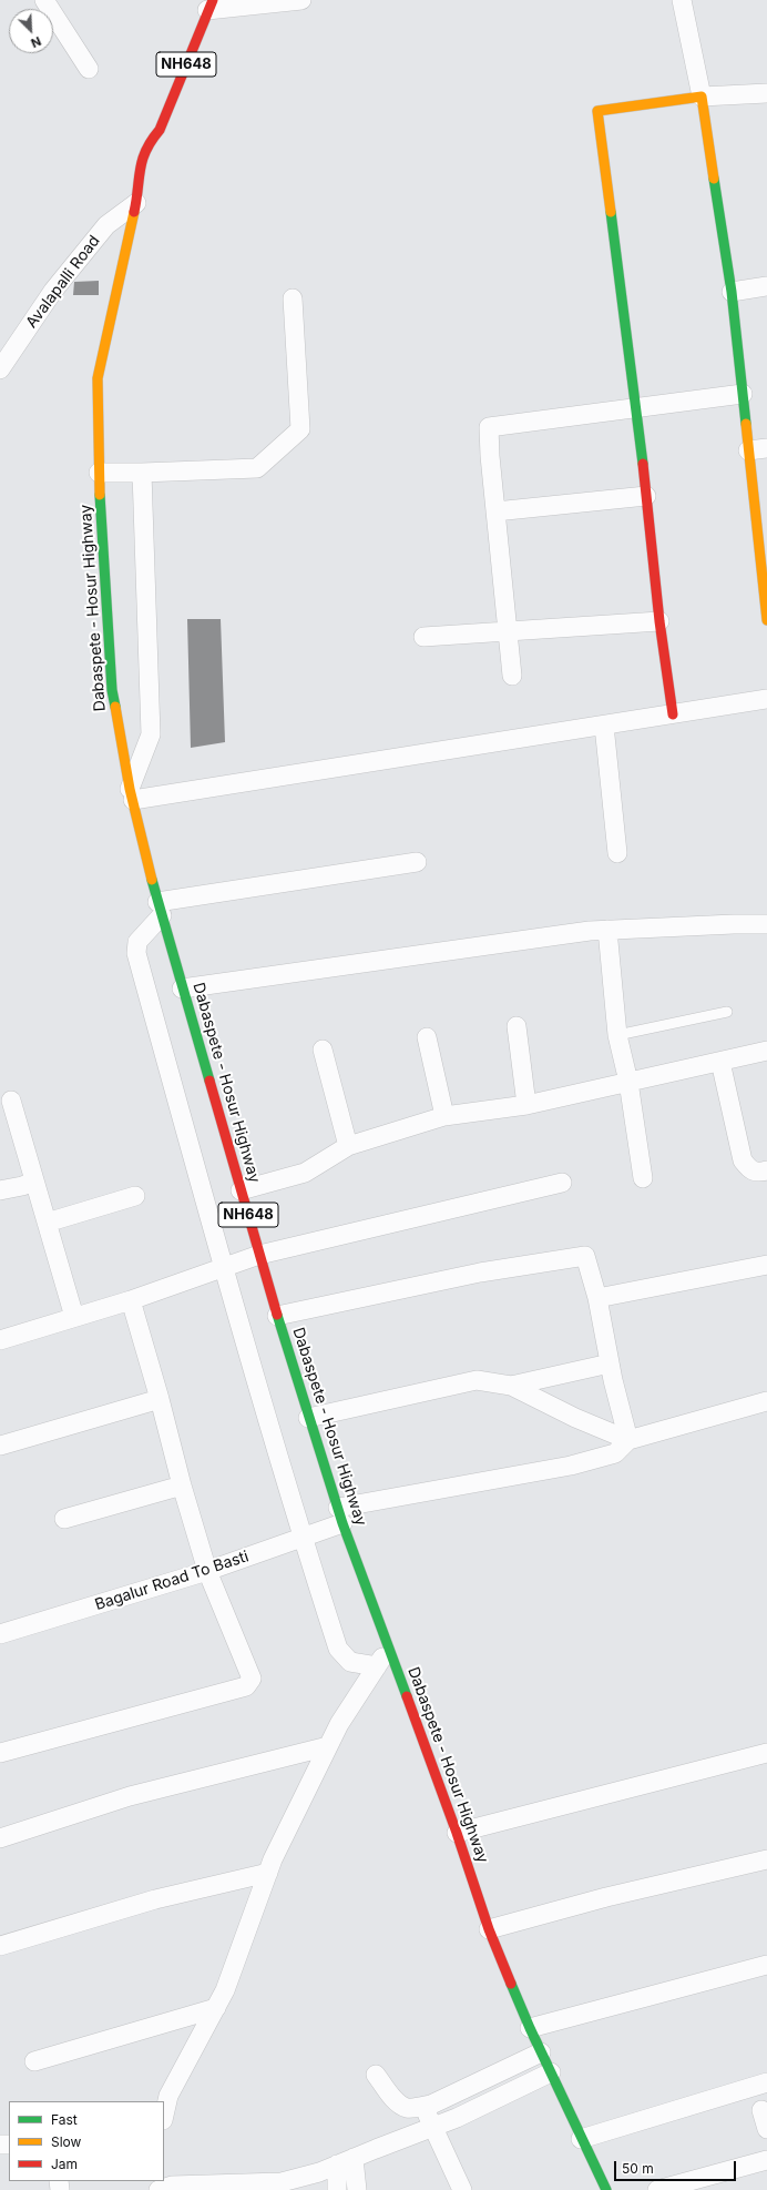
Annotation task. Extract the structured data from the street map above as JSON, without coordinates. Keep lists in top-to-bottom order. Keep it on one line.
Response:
{"streets":{"main road":["NH648","Dabaspete - Hosur Highway"],"street":["Avalapalli Road","Bagalur Road To Basti"]},"crossings":[["NH648","Avalapalli Road"],["NH648","Dabaspete - Hosur Highway"],["Avalapalli Road","Dabaspete - Hosur Highway"],["Dabaspete - Hosur Highway","Bagalur Road To Basti"]],"legend":["Fast","Slow","Jam"],"scale_bar":"50 m","north":"bottom right"}
